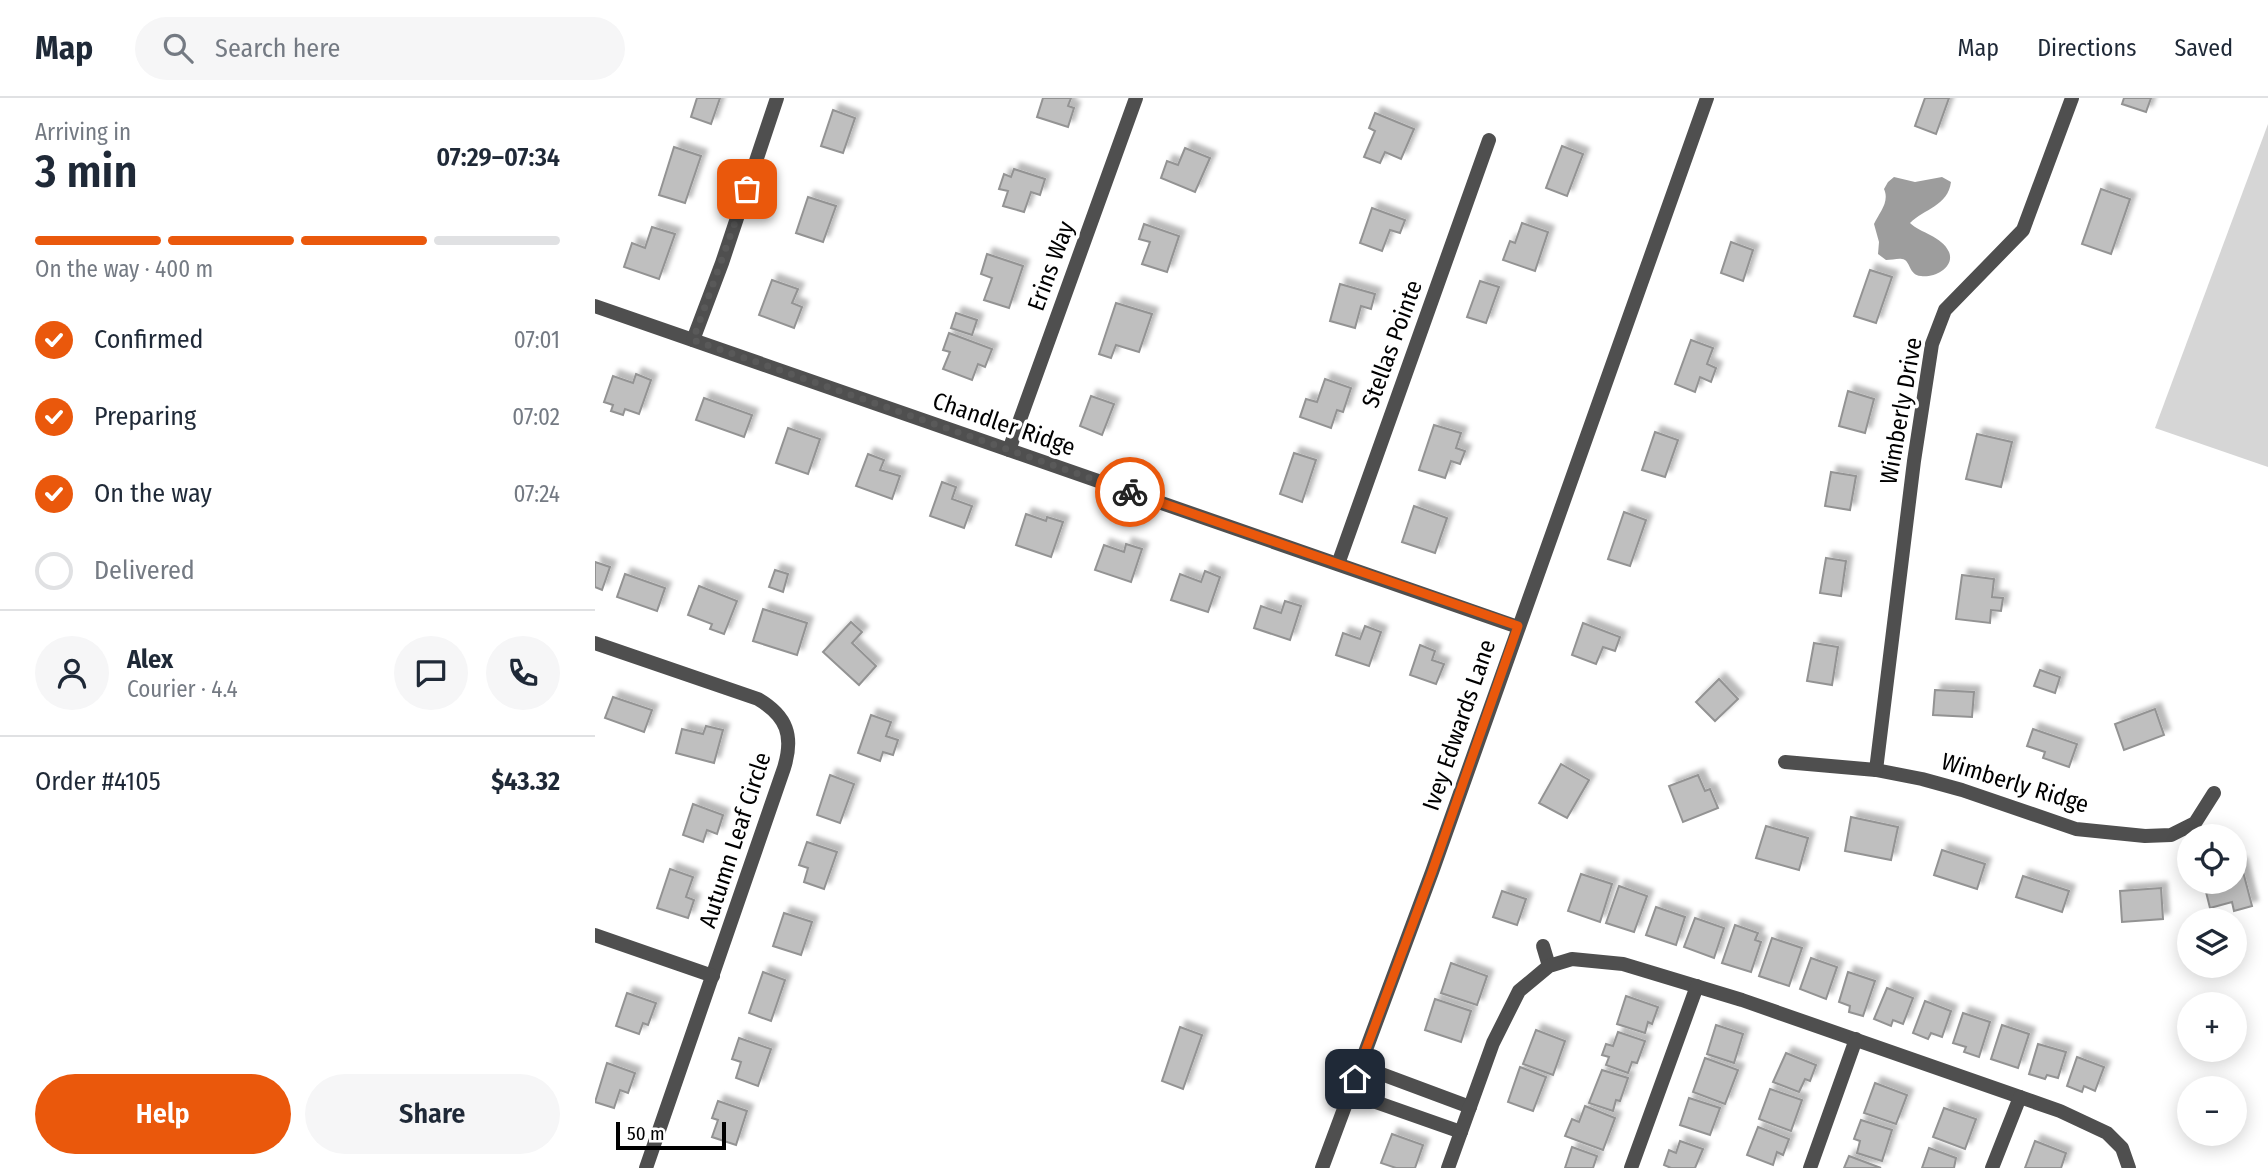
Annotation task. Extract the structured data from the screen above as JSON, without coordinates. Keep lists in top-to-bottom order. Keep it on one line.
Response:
{"streets":{"street":["Erins Way","Stellas Pointe","Wimberly Drive","Chandler Ridge","Ivey Edwards Lane","Wimberly Ridge","Autumn Leaf Circle"]},"crossings":[["Erins Way","Chandler Ridge"],["Stellas Pointe","Chandler Ridge"],["Wimberly Drive","Wimberly Ridge"],["Chandler Ridge","Ivey Edwards Lane"]],"scale_bar":"50 m","page":{"header":"Map","search":"Search here","nav":["Map","Directions","Saved"],"heading":["3 min","Arriving in","07:29–07:34"],"panel":["Alex","Courier · 4.4","Order #4105","$43.32"],"bar":"On the way · 400 m","list":[["Confirmed","07:01"],["Preparing","07:02"],["On the way","07:24"],"Delivered"],"map_buttons":["+","−"],"buttons":["Help","Share"],"scale":"50 m"}}
